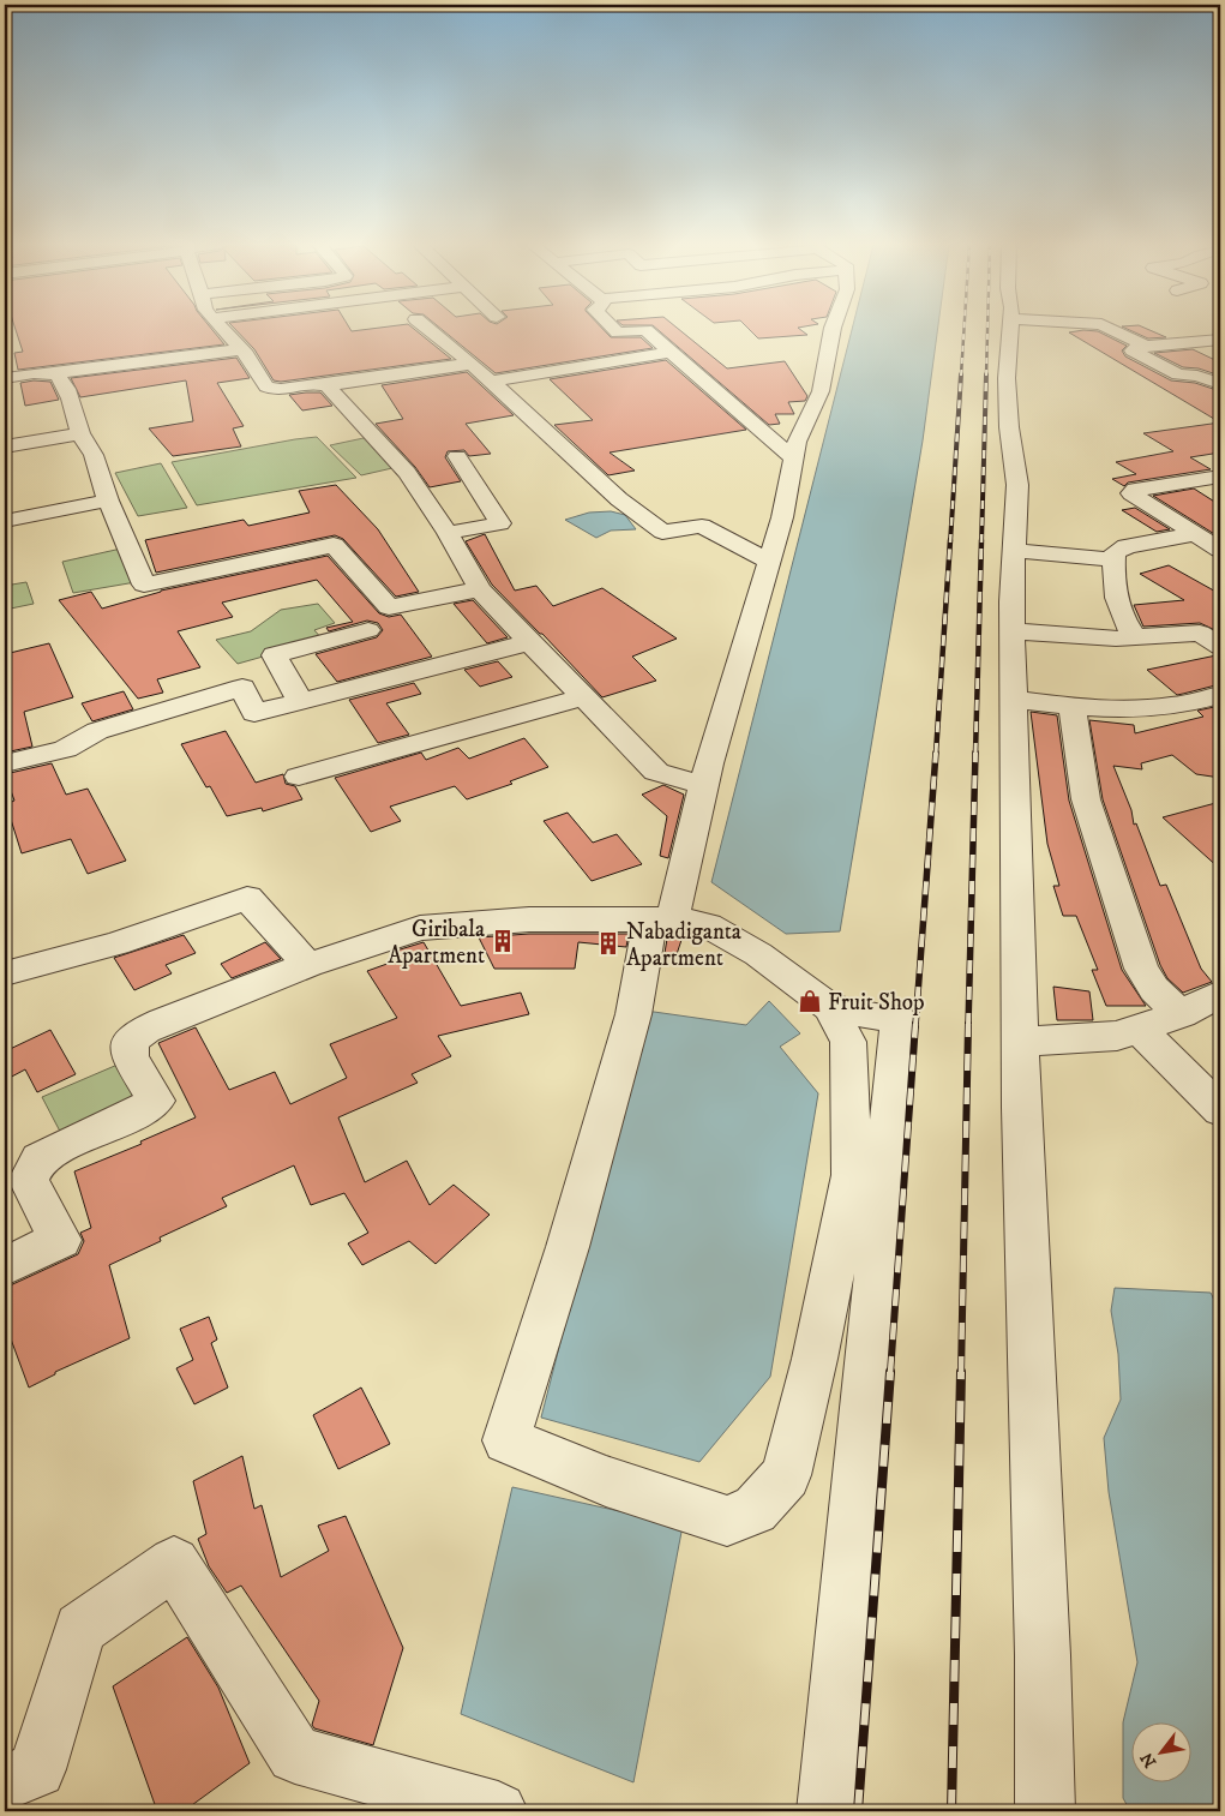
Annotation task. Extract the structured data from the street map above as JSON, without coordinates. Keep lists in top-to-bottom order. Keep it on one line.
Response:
{"places":{"building":["Giribala Apartment","Nabadiganta Apartment"],"shop":["Fruit Shop"]},"north":"bottom left"}
